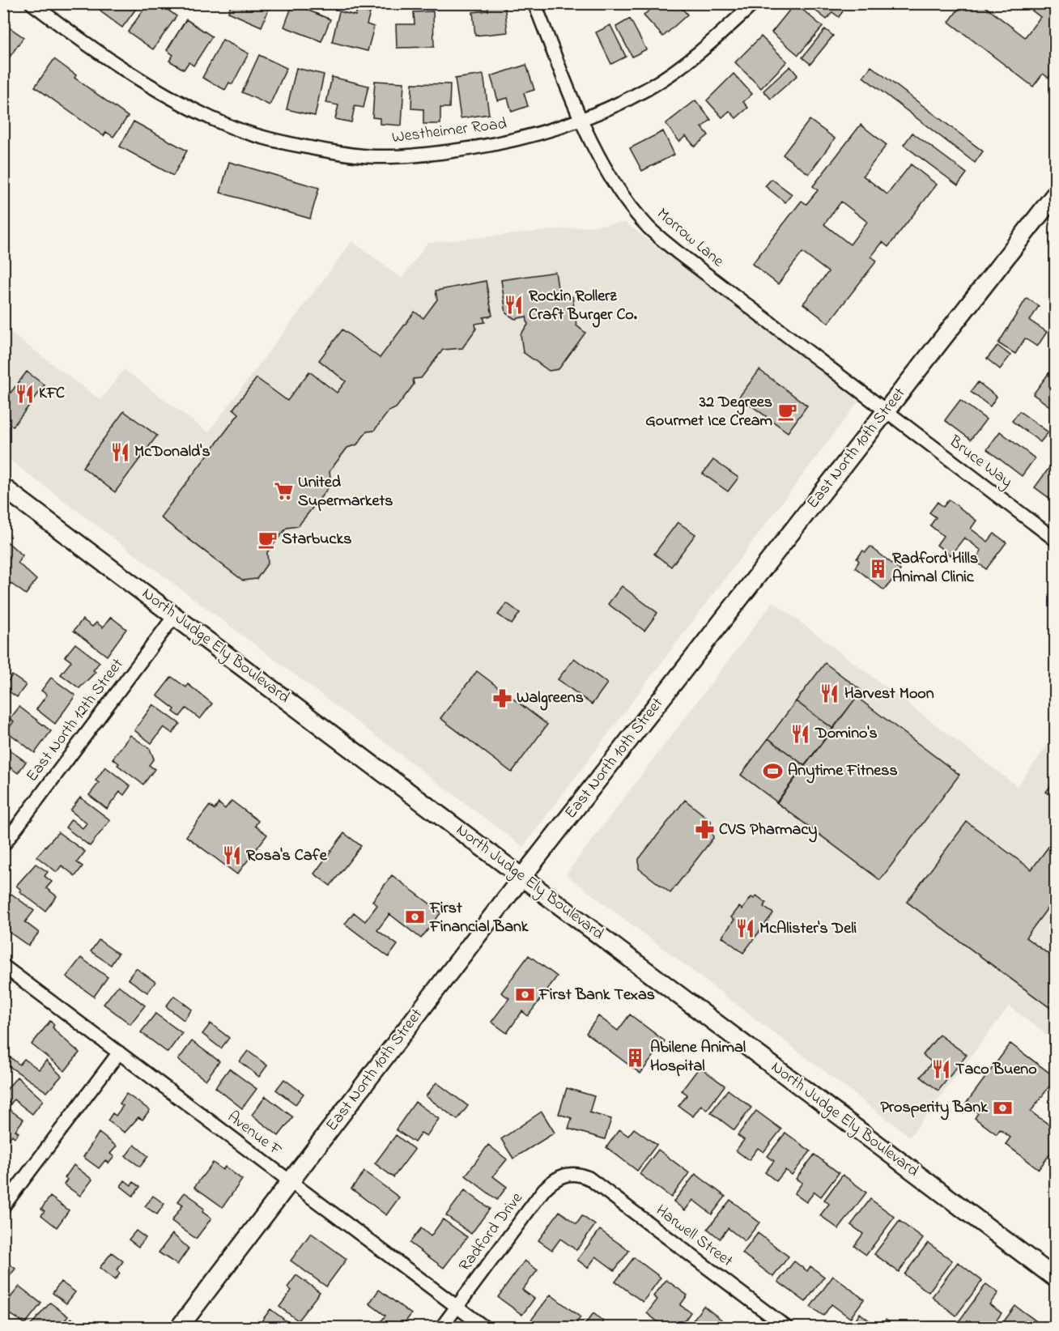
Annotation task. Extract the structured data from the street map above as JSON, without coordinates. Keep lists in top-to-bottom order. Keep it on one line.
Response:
{"streets":{"main road":["East North 10th Street","North Judge Ely Boulevard"],"street":["Westheimer Road","Morrow Lane","Bruce Way","East North 12th Street","Avenue F","Radford Drive","Harwell Street"]},"crossings":[["Westheimer Road","Morrow Lane"],["Morrow Lane","East North 10th Street"],["Morrow Lane","Bruce Way"],["East North 10th Street","Bruce Way"],["East North 10th Street","North Judge Ely Boulevard"],["East North 10th Street","Avenue F"],["North Judge Ely Boulevard","East North 12th Street"],["Avenue F","Radford Drive"],["Radford Drive","Harwell Street"]],"places":{"restaurant":["Rockin Rollerz Craft Burger Co.","KFC","McDonald's","Harvest Moon","Domino's","Rosa's Cafe","McAlister's Deli","Taco Bueno"],"cafe":["32 Degrees Gourmet Ice Cream","Starbucks"],"supermarket":["United Supermarkets"],"building":["Radford Hills Animal Clinic","Abilene Animal Hospital"],"pharmacy":["Walgreens","CVS Pharmacy"],"sports":["Anytime Fitness"],"bank":["First Financial Bank","First Bank Texas","Prosperity Bank"]}}
